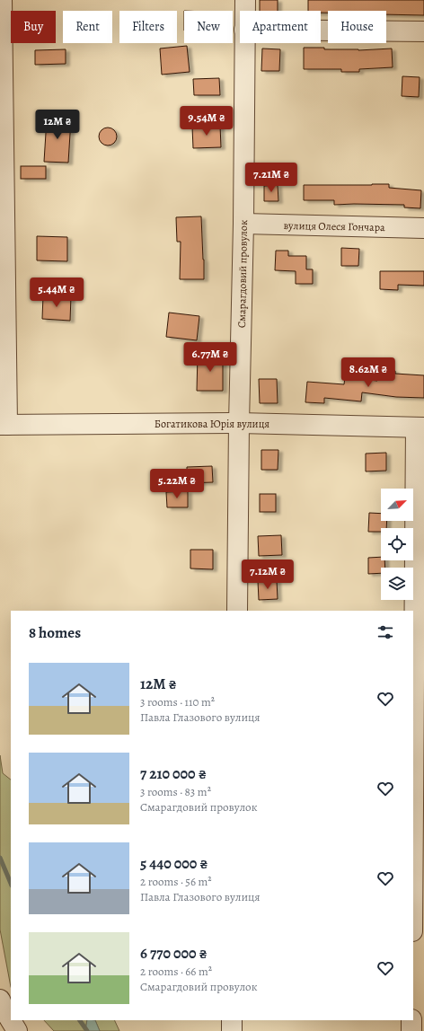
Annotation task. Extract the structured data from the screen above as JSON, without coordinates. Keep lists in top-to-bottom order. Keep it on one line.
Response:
{"streets":{"street":["вулиця Олеся Гончара","Смарагдовий провулок","Богатикова Юрія вулиця"]},"crossings":[["вулиця Олеся Гончара","Смарагдовий провулок"],["Смарагдовий провулок","Богатикова Юрія вулиця"]],"north":"top right","page":{"chip":["Buy","Rent","Filters","New","Apartment","House"],"price":["9.54M ₴","12M ₴","7.21M ₴","5.44M ₴","6.77M ₴","8.62M ₴","5.22M ₴","7.12M ₴"],"heading":"8 homes","list":[{"name":"12M ₴","note":"3 rooms · 110 m² · Павла Глазового вулиця"},{"name":"7 210 000 ₴","note":"3 rooms · 83 m² · Смарагдовий провулок"},{"name":"5 440 000 ₴","note":"2 rooms · 56 m² · Павла Глазового вулиця"},{"name":"6 770 000 ₴","note":"2 rooms · 66 m² · Смарагдовий провулок"}]}}
